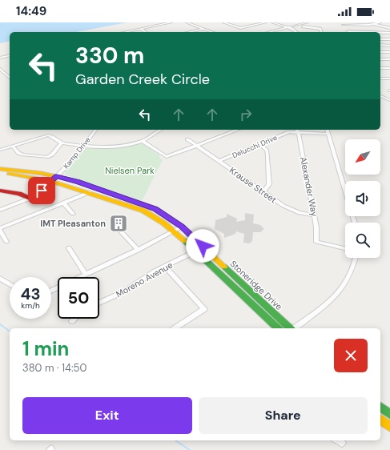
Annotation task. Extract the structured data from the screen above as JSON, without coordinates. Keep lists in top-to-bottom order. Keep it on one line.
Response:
{"streets":{"main road":["Stoneridge Drive"],"street":["Delucchi Drive","Kamp Drive","Krause Street","Alexander Way","Moreno Avenue"]},"crossings":[["Delucchi Drive","Krause Street"],["Delucchi Drive","Alexander Way"],["Kamp Drive","Stoneridge Drive"],["Krause Street","Alexander Way"],["Moreno Avenue","Stoneridge Drive"]],"parks":["Nielsen Park"],"places":{"building":["IMT Pleasanton"]},"north":"bottom left","page":{"status":"14:49","turn":["330 m","Garden Creek Circle"],"speed":"43 km/h","limit":"50","heading":["1 min","380 m · 14:50"],"buttons":["Exit","Share"]}}
